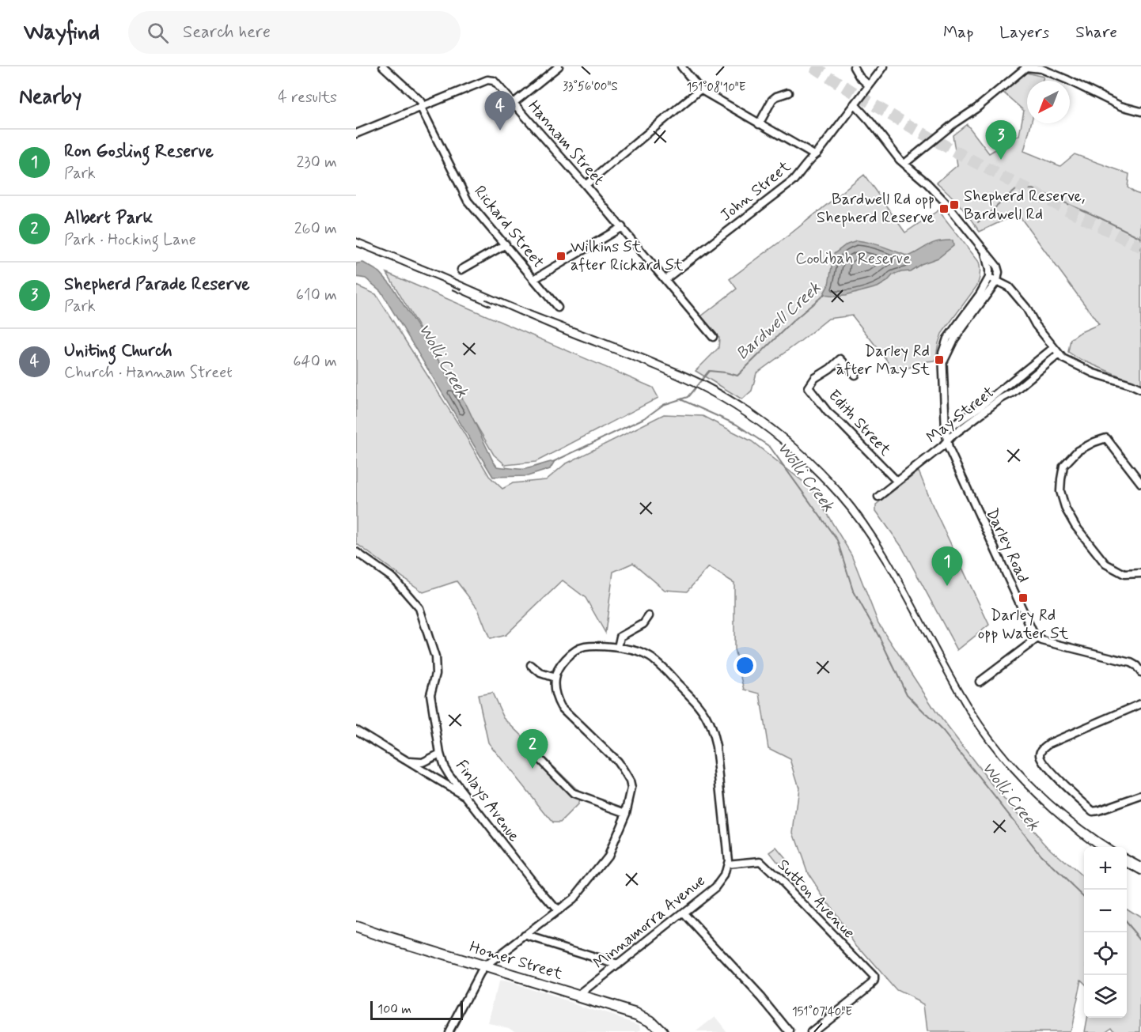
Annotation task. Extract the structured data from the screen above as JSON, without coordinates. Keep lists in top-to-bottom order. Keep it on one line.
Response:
{"streets":{"main road":["Homer Street"],"street":["Hannam Street","John Street","Rickard Street","May Street","Edith Street","Darley Road","Finlays Avenue","Sutton Avenue","Minnamorra Avenue"]},"crossings":[["Hannam Street","John Street"],["Hannam Street","Rickard Street"],["May Street","Edith Street"],["May Street","Darley Road"],["Sutton Avenue","Minnamorra Avenue"],["Minnamorra Avenue","Homer Street"]],"water":["Bardwell Creek","Wolli Creek"],"parks":["Coolibah Reserve"],"places":{"transit":["Shepherd Reserve, Bardwell Rd","Bardwell Rd opp Shepherd Reserve","Wilkins St after Rickard St","Darley Rd after May St","Darley Rd opp Water St"]},"scale_bar":"100 m","north":"bottom left","page":{"header":"Wayfind","search":"Search here","nav":["Map","Layers","Share"],"heading":["Nearby","4 results"],"pins":["4","3","1","2"],"list":[{"mark":"1","name":"Ron Gosling Reserve","note":"Park","value":"230 m"},{"mark":"2","name":"Albert Park","note":"Park · Hocking Lane","value":"260 m"},{"mark":"3","name":"Shepherd Parade Reserve","note":"Park","value":"610 m"},{"mark":"4","name":"Uniting Church","note":"Church · Hannam Street","value":"640 m"}],"map_buttons":["+","−"],"scale":"100 m"},"coordinates":["33°56'00\"S","151°08'10\"E","151°07'40\"E"]}
